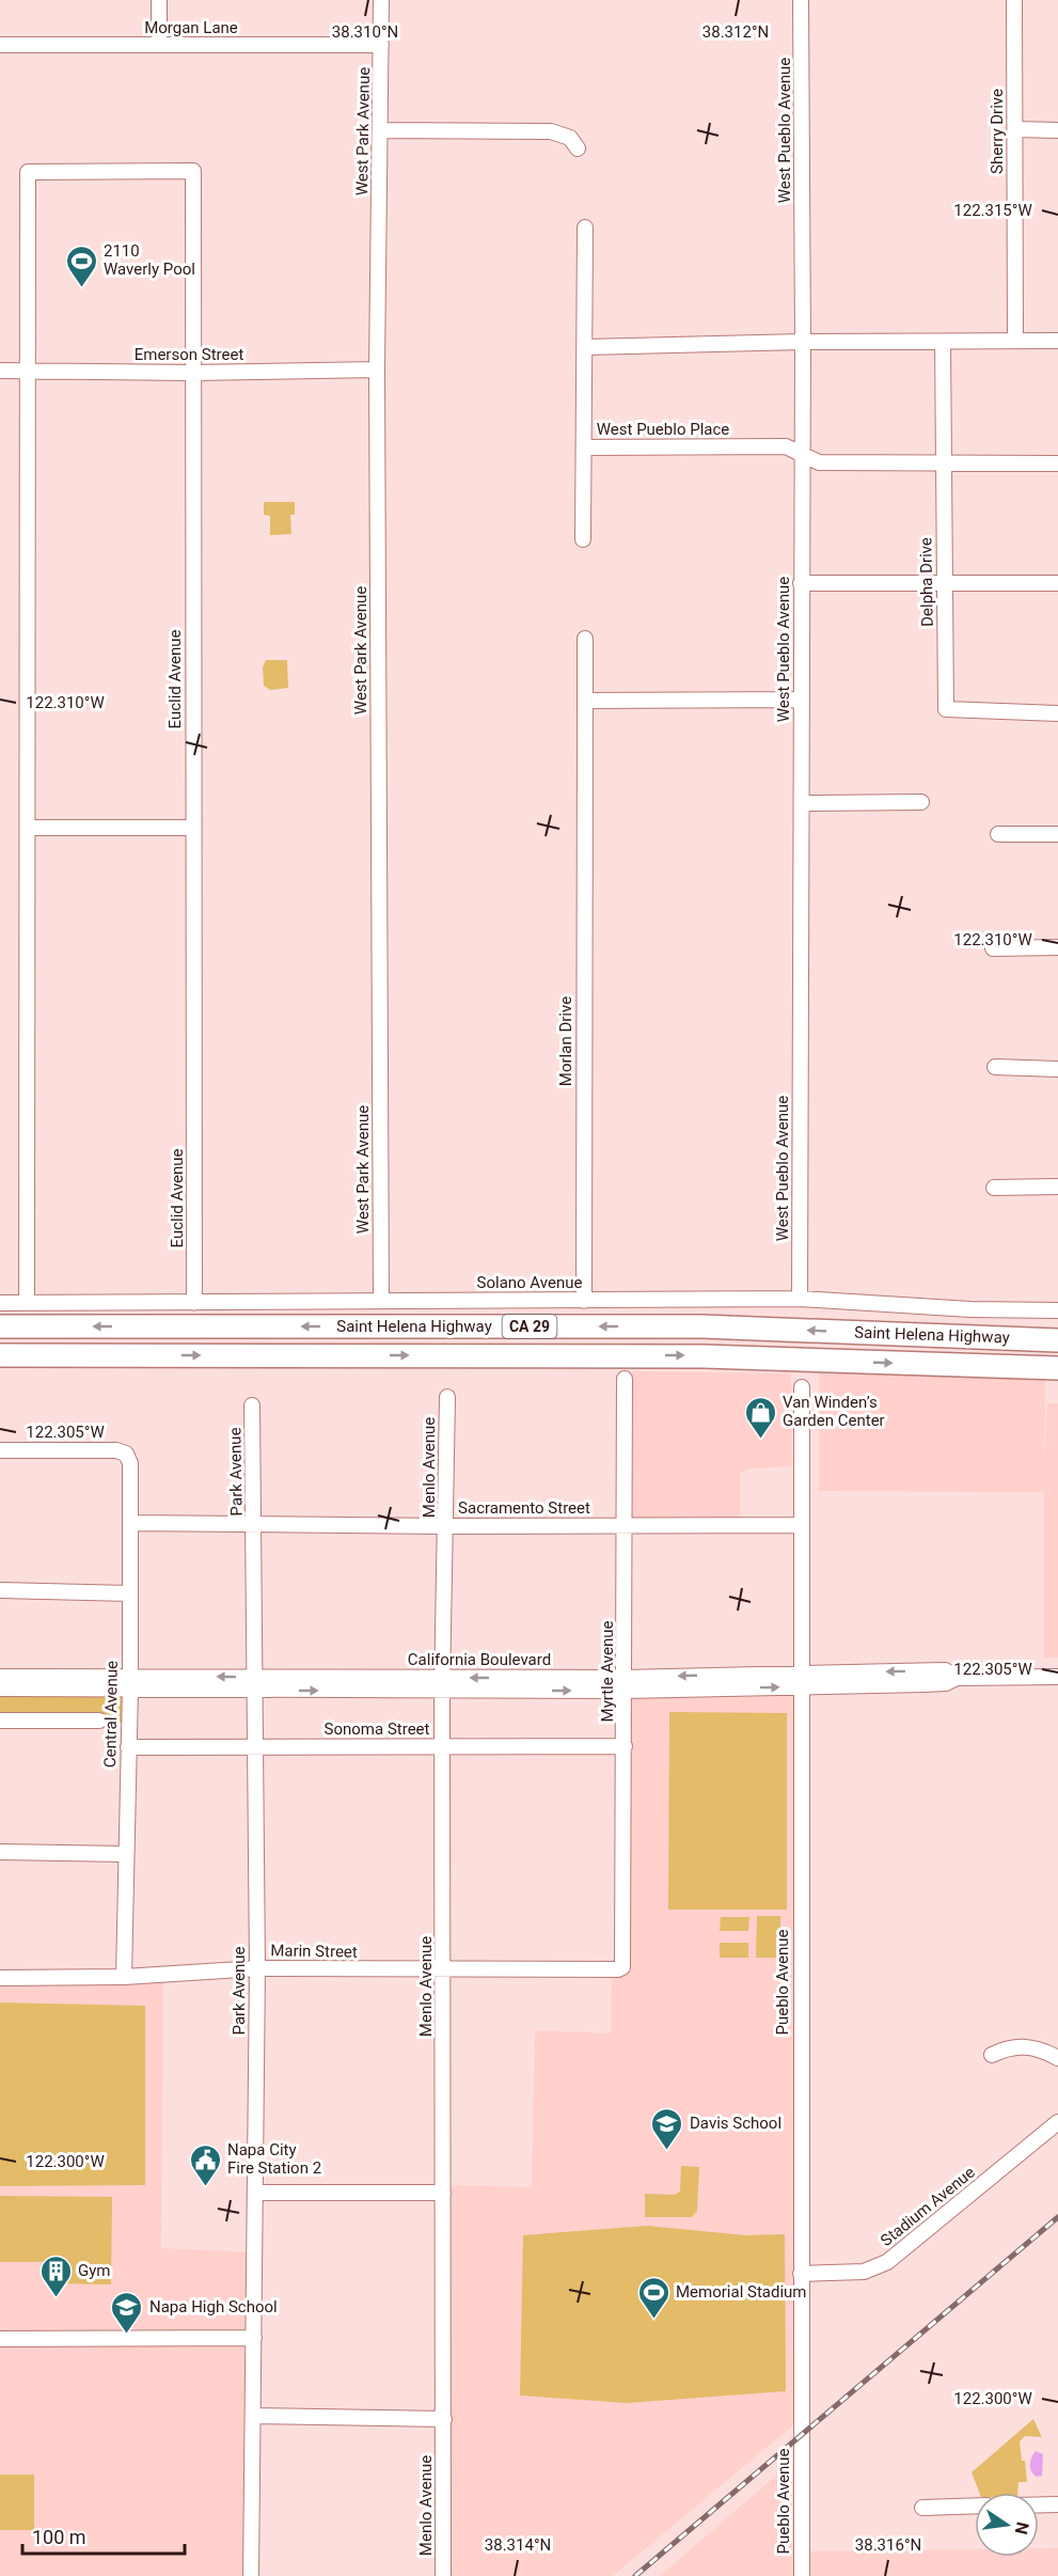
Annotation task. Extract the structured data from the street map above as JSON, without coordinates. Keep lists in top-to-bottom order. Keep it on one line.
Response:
{"streets":{"highway":["Saint Helena Highway","CA 29"],"street":["Morgan Lane","West Pueblo Avenue","West Park Avenue","Sherry Drive","Emerson Street","West Pueblo Place","Delpha Drive","Euclid Avenue","Morlan Drive","Solano Avenue","Menlo Avenue","Park Avenue","Sacramento Street","California Boulevard","Myrtle Avenue","Central Avenue","Sonoma Street","Marin Street","Pueblo Avenue","Stadium Avenue"]},"crossings":[["Morgan Lane","West Park Avenue"],["West Pueblo Avenue","West Pueblo Place"],["West Pueblo Avenue","Solano Avenue"],["West Park Avenue","Emerson Street"],["West Park Avenue","Solano Avenue"],["Emerson Street","Euclid Avenue"],["West Pueblo Place","Delpha Drive"],["Euclid Avenue","Solano Avenue"],["Morlan Drive","Solano Avenue"],["Menlo Avenue","Sacramento Street"],["Menlo Avenue","California Boulevard"],["Menlo Avenue","Sonoma Street"],["Menlo Avenue","Marin Street"],["Park Avenue","Sacramento Street"],["Park Avenue","California Boulevard"],["Park Avenue","Sonoma Street"],["Park Avenue","Marin Street"],["Sacramento Street","Myrtle Avenue"],["Sacramento Street","Central Avenue"],["Sacramento Street","Pueblo Avenue"],["California Boulevard","Myrtle Avenue"],["California Boulevard","Central Avenue"],["California Boulevard","Pueblo Avenue"],["Myrtle Avenue","Sonoma Street"],["Myrtle Avenue","Marin Street"],["Central Avenue","Sonoma Street"],["Central Avenue","Marin Street"],["Pueblo Avenue","Stadium Avenue"]],"places":{"sports":["2110 Waverly Pool","Memorial Stadium"],"shop":["Van Winden’s Garden Center"],"school or university":["Davis School","Napa High School"],"public building":["Napa City Fire Station 2"],"building":["Gym"]},"scale_bar":"100 m","north":"right","coordinates":["38.310°N","38.312°N","122.315°W","122.310°W","122.305°W","122.300°W","38.314°N","38.316°N"]}
